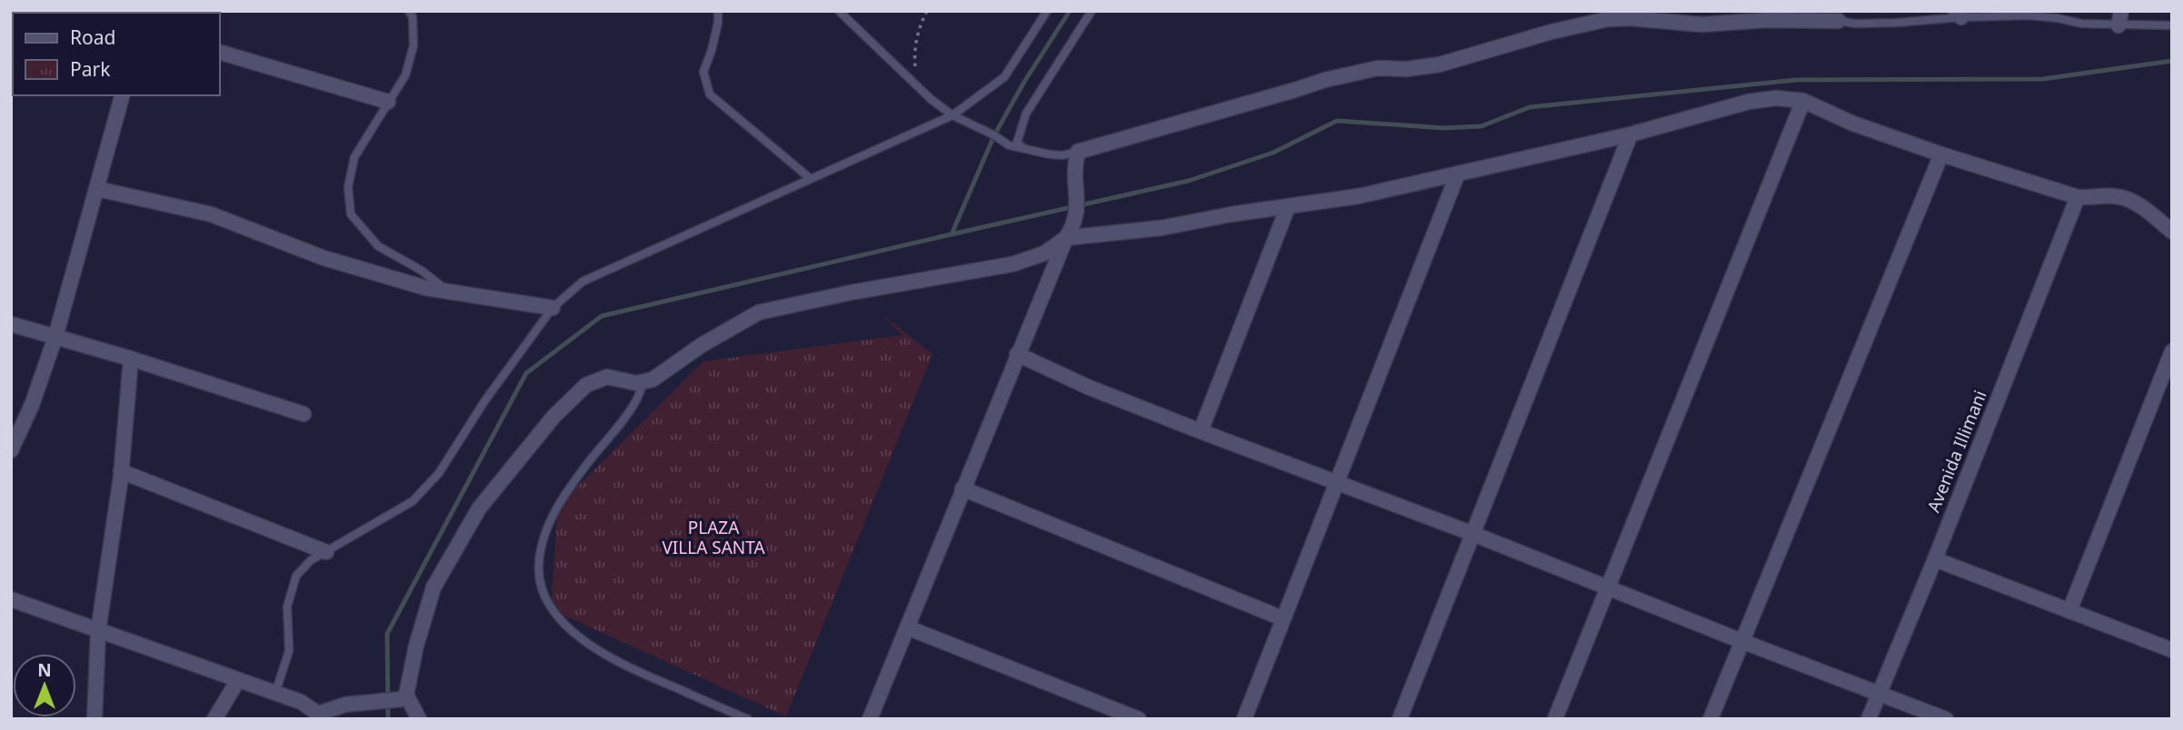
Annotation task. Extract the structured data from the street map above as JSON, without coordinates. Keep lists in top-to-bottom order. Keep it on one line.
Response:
{"streets":{"street":["Avenida Illimani"]},"parks":["PLAZA VILLA SANTA"],"legend":["Road","Park"],"north":"top"}
